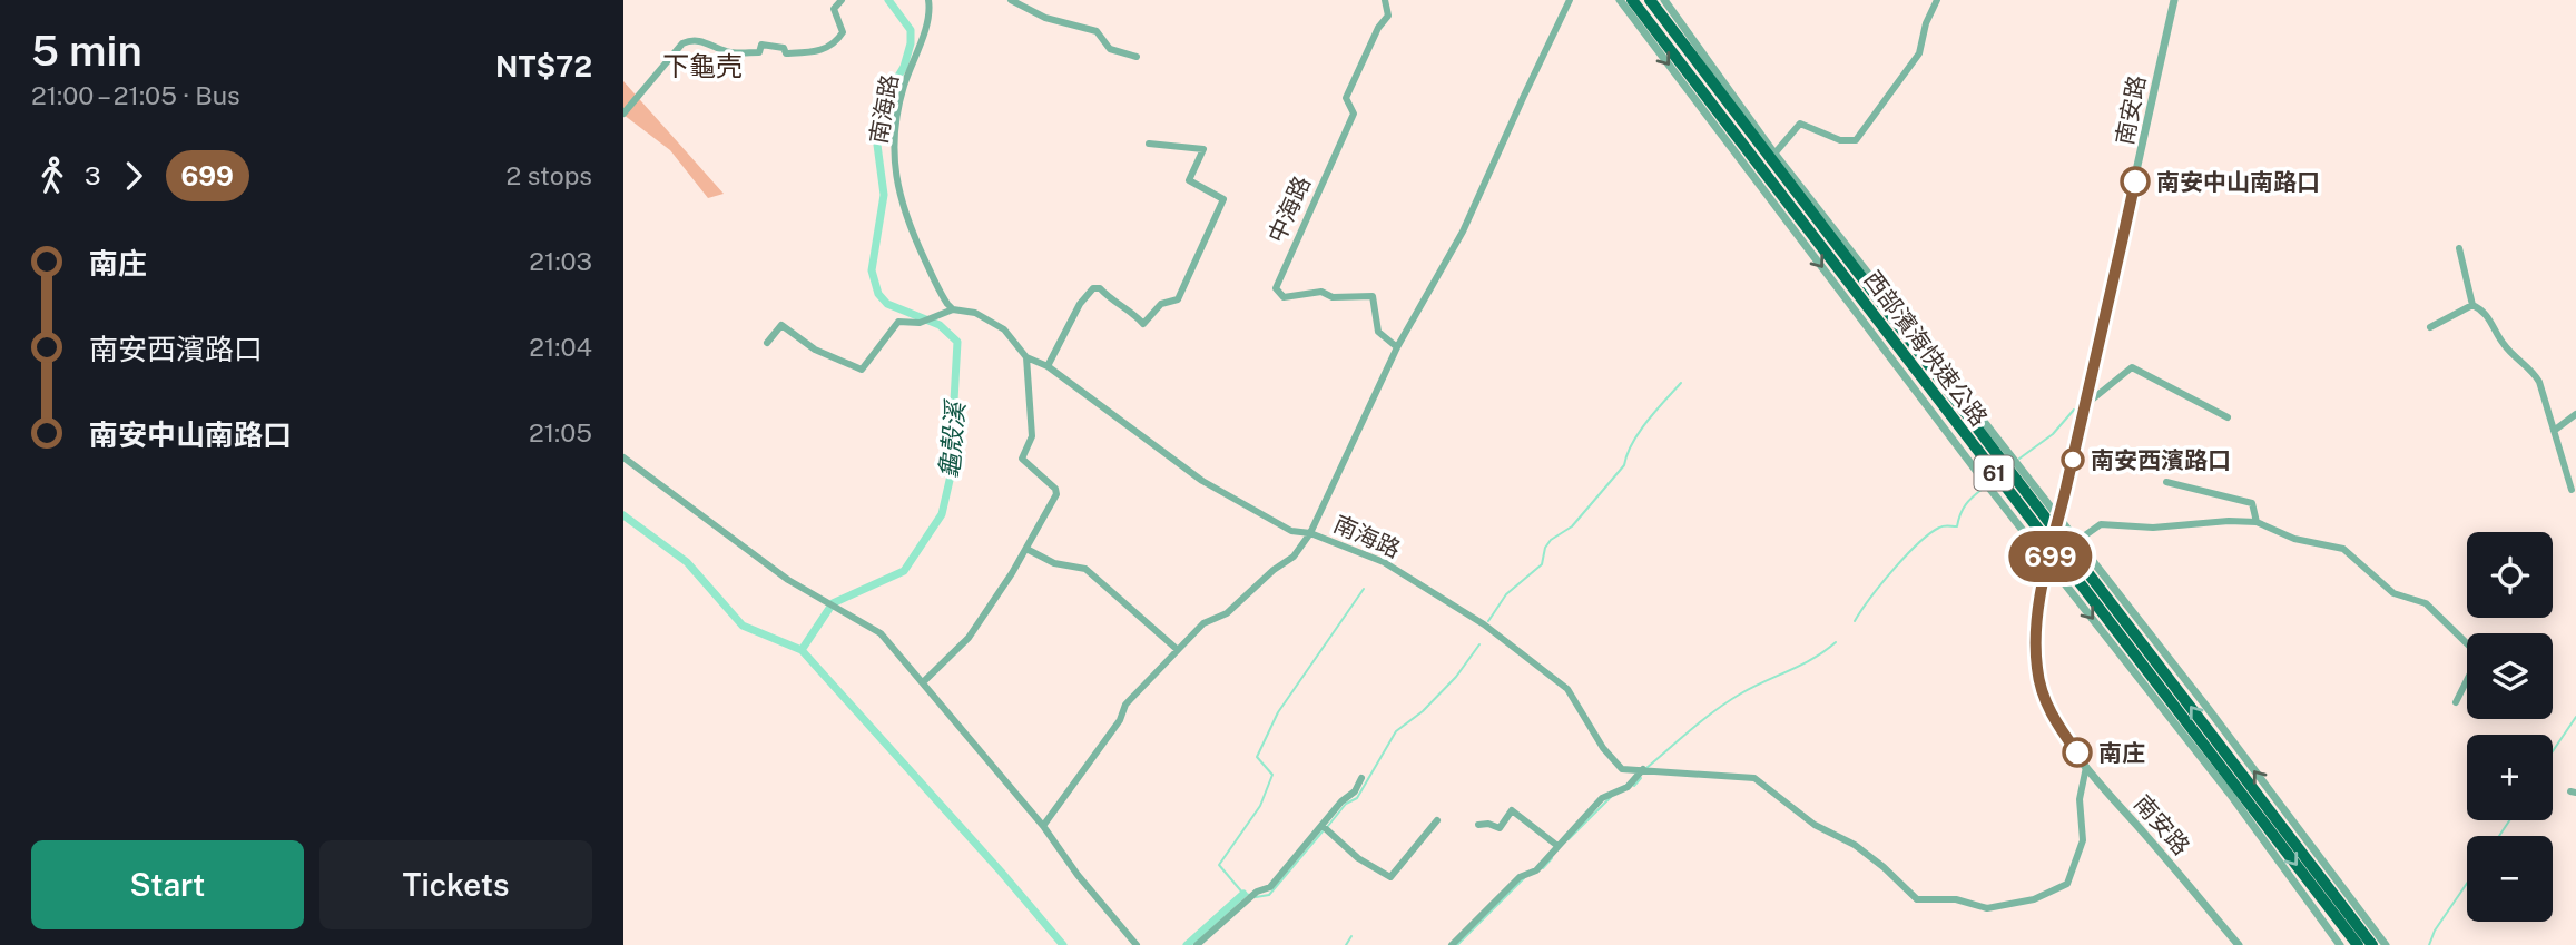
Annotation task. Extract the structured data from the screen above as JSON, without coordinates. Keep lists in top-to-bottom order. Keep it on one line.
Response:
{"streets":{"highway":["西部濱海快速公路","61"],"street":["南海路","南安路","中海路"]},"crossings":[["南海路","南安路"]],"districts":["下龜壳"],"water":["龜殼溪"],"places":["南安中山南路口","南安西濱路口","南庄"],"lines":["bus line 699"],"page":{"heading":["5 min","21:00 – 21:05 · Bus","NT$72"],"on_map":"699","legs":["3","699","2 stops"],"list":[{"name":"南庄","value":"21:03"},{"name":"南安西濱路口","value":"21:04"},{"name":"南安中山南路口","value":"21:05"}],"map_buttons":["+","−"],"buttons":["Start","Tickets"]}}
